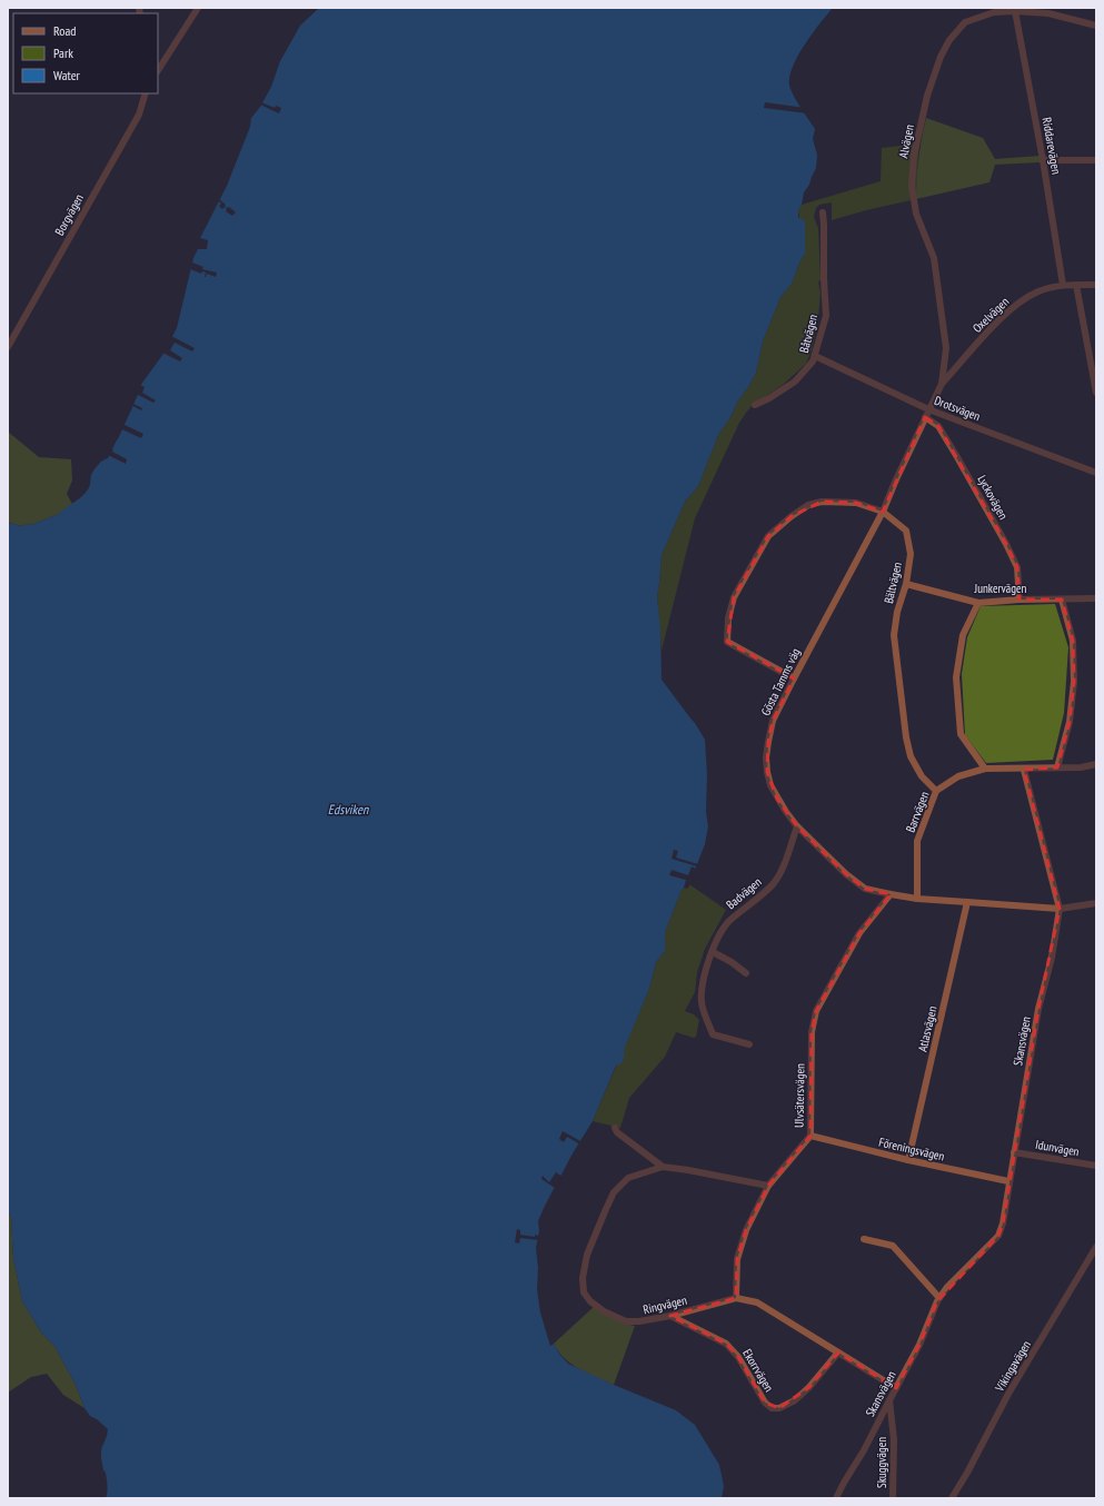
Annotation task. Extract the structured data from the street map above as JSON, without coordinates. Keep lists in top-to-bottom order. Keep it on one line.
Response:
{"streets":{"street":["Alvägen","Riddarevägen","Borgvägen","Oxelvägen","Båtvägen","Drotsvägen","Lyckovägen","Bältvägen","Junkervägen","Gösta Tamms väg","Barrvägen","Badvägen","Atlasvägen","Skansvägen","Ulvsätersvägen","Idunvägen","Föreningsvägen","Ringvägen","Vikingavägen","Ekorrvägen","Skuggvägen"]},"crossings":[["Alvägen","Riddarevägen"],["Alvägen","Oxelvägen"],["Alvägen","Gösta Tamms väg"],["Riddarevägen","Oxelvägen"],["Båtvägen","Drotsvägen"],["Drotsvägen","Gösta Tamms väg"],["Lyckovägen","Junkervägen"],["Lyckovägen","Gösta Tamms väg"],["Bältvägen","Junkervägen"],["Bältvägen","Gösta Tamms väg"],["Bältvägen","Barrvägen"],["Gösta Tamms väg","Barrvägen"],["Gösta Tamms väg","Badvägen"],["Gösta Tamms väg","Atlasvägen"],["Gösta Tamms väg","Skansvägen"],["Gösta Tamms väg","Ulvsätersvägen"],["Barrvägen","Skansvägen"],["Atlasvägen","Föreningsvägen"],["Skansvägen","Idunvägen"],["Skansvägen","Föreningsvägen"],["Skansvägen","Ringvägen"],["Skansvägen","Skuggvägen"],["Ulvsätersvägen","Föreningsvägen"],["Ulvsätersvägen","Ringvägen"],["Ringvägen","Ekorrvägen"]],"water":["Edsviken"],"legend":["Road","Park","Water"]}
